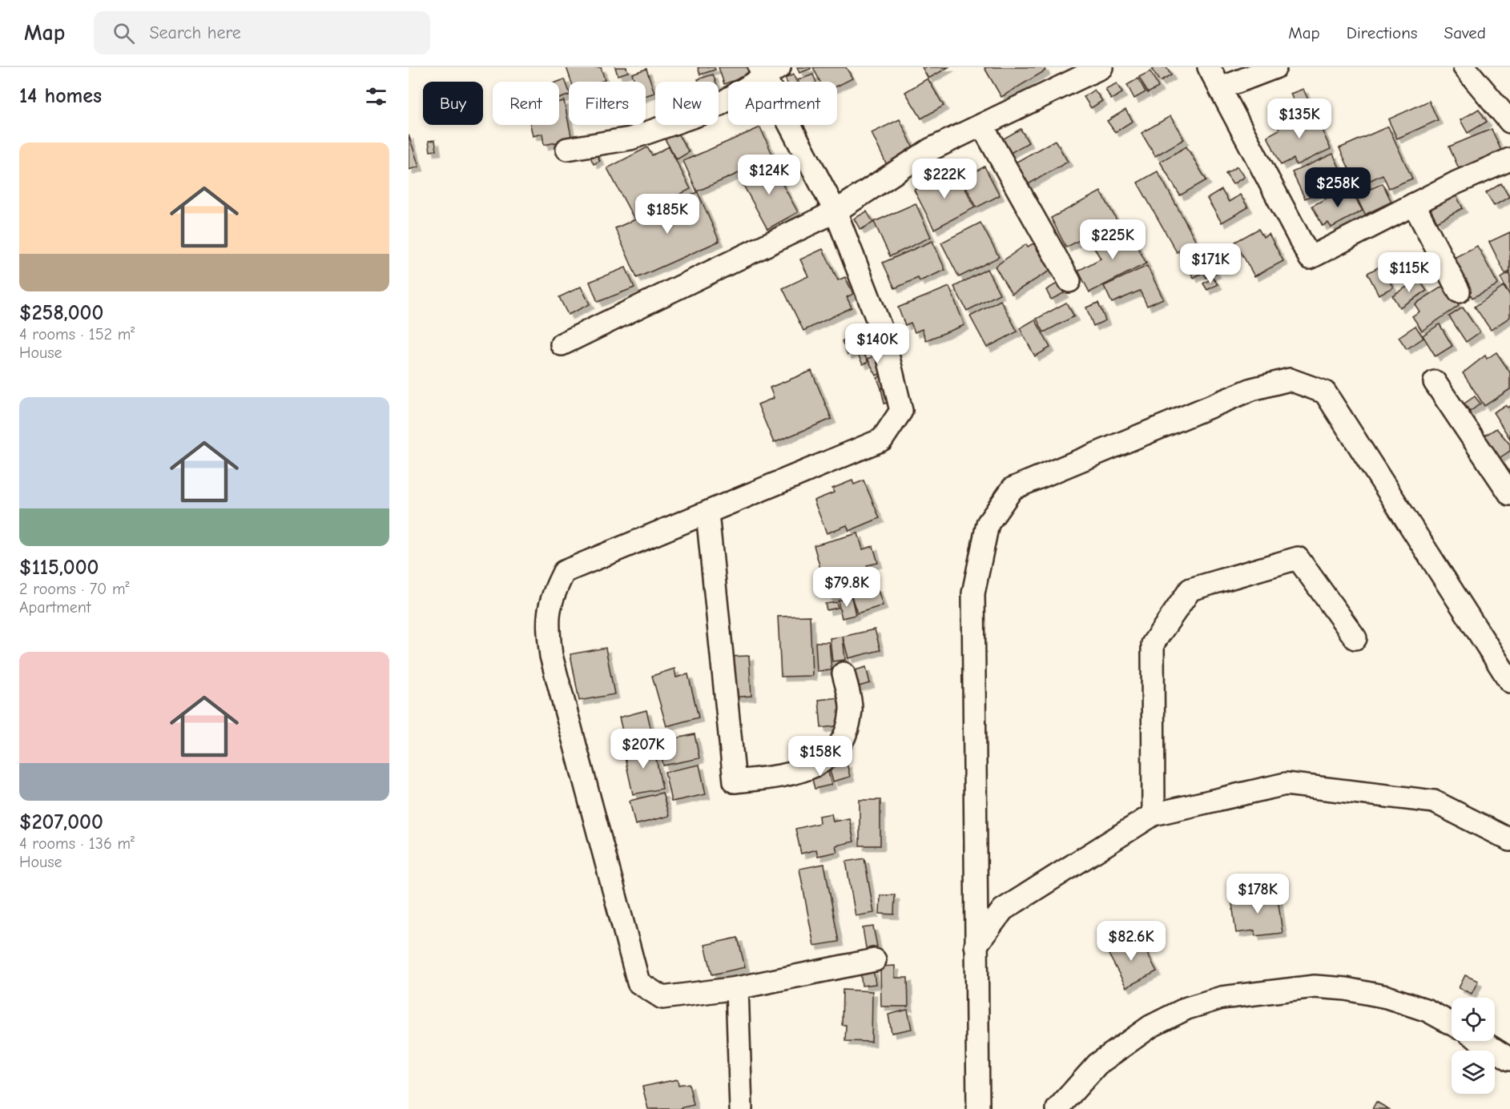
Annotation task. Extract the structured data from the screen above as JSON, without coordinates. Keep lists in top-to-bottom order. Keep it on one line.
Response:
{"page":{"header":"Map","search":"Search here","nav":["Map","Directions","Saved"],"heading":"14 homes","chip":["Buy","Rent","Filters","New","Apartment"],"price":["$135K","$124K","$222K","$258K","$185K","$225K","$171K","$115K","$140K","$79.8K","$207K","$158K","$178K","$82.6K"],"list":[{"name":"$258,000","note":"4 rooms · 152 m² · House"},{"name":"$115,000","note":"2 rooms · 70 m² · Apartment"},{"name":"$207,000","note":"4 rooms · 136 m² · House"}]}}
